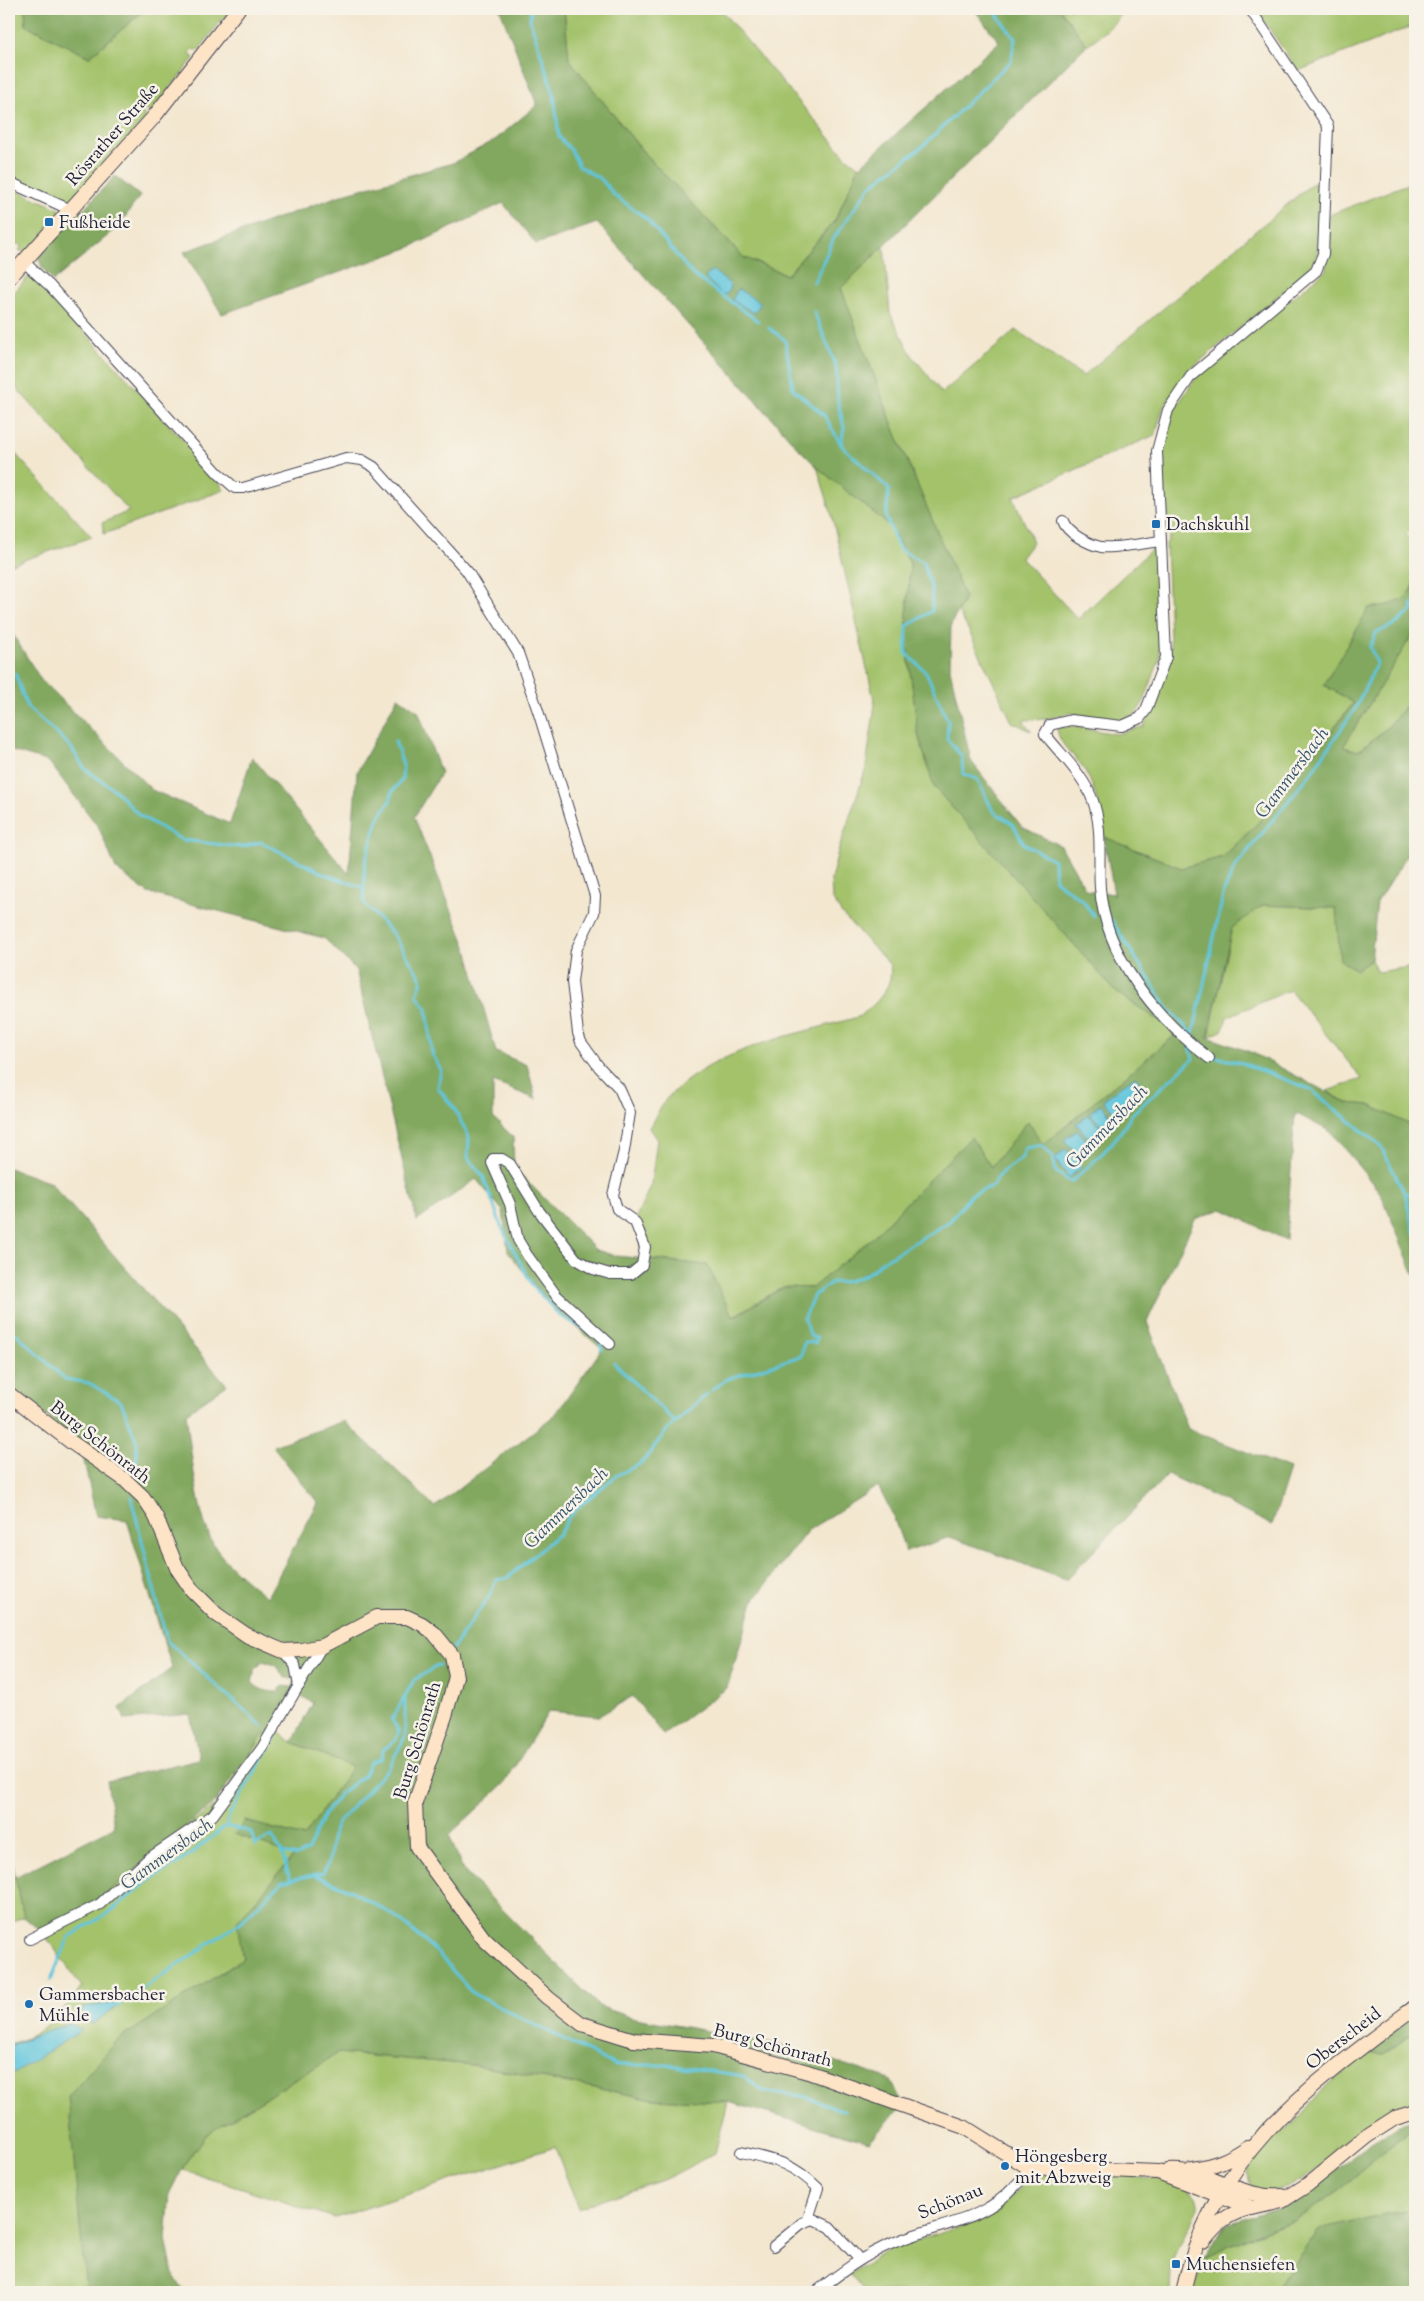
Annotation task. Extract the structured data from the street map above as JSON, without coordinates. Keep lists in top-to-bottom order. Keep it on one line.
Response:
{"streets":{"street":["Rösrather Straße","Burg Schönrath","Oberscheid","Schönau"]},"crossings":[["Burg Schönrath","Schönau"]],"water":["Gammersbach"],"places":{"transit":["Fußheide","Dachskuhl","Muchensiefen"],"other":["Gammersbacher Mühle","Höngesberg mit Abzweig"]}}
